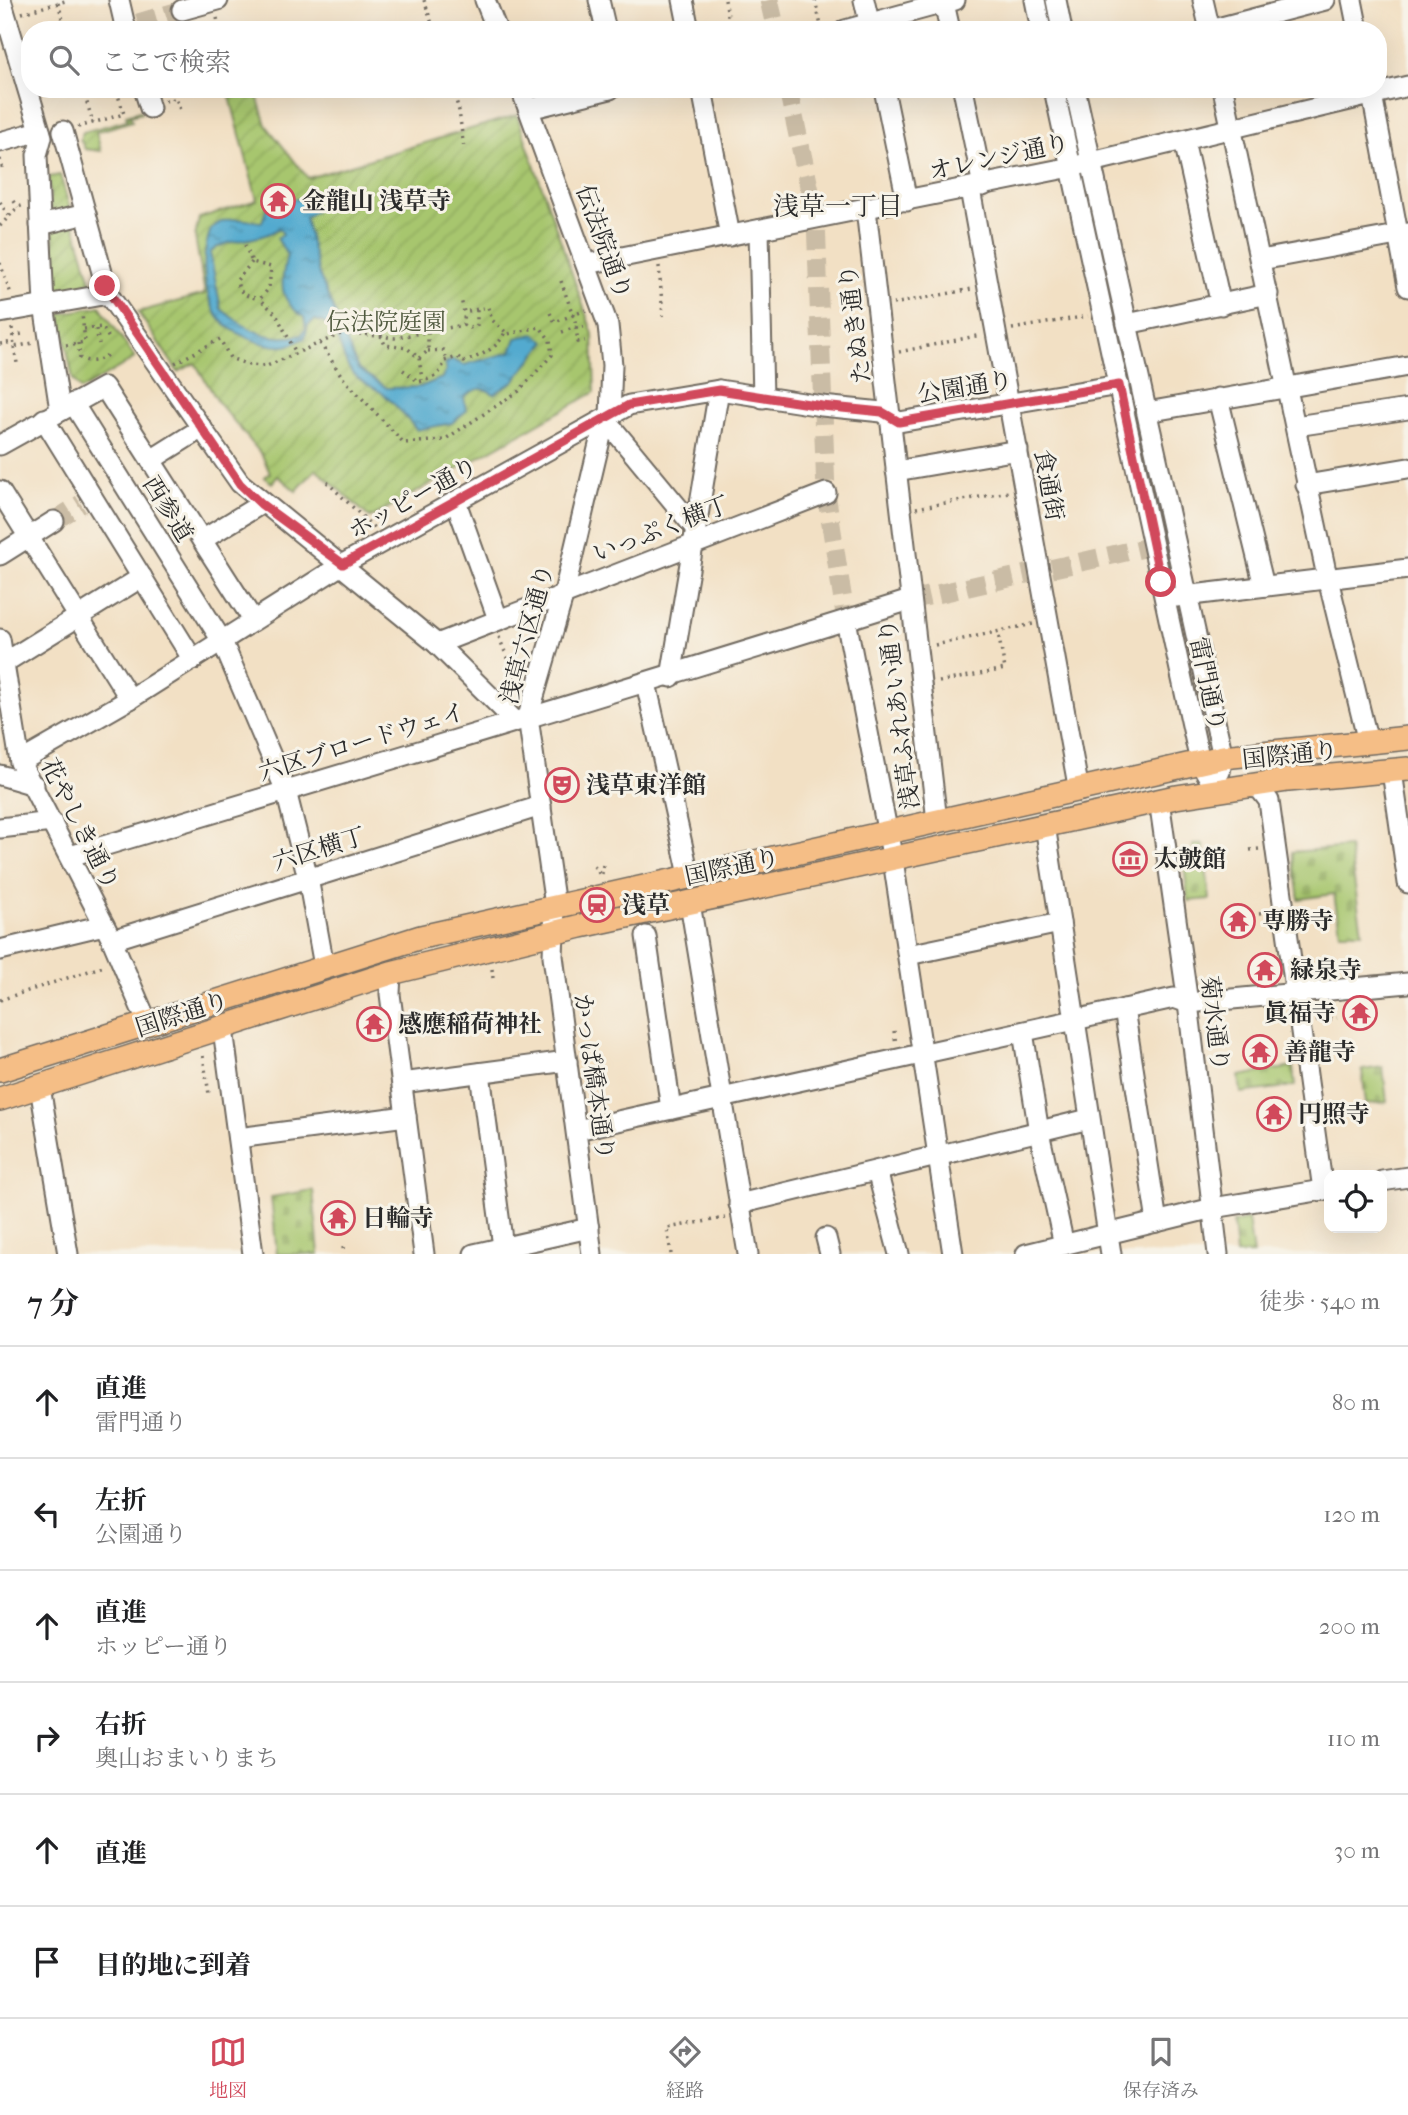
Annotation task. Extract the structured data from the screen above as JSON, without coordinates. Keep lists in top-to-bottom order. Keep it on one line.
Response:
{"streets":{"main road":["国際通り"],"street":["オレンジ通り","伝法院通り","たぬき通り","公園通り","食通街","ホッピー通り","西参道","いっぷく横丁","浅草六区通り","雷門通り","浅草ふれあい通り","六区ブロードウェイ","花やしき通り","六区横丁","菊水通り","かっぱ橋本通り"]},"crossings":[["オレンジ通り","伝法院通り"],["オレンジ通り","たぬき通り"],["オレンジ通り","食通街"],["オレンジ通り","雷門通り"],["伝法院通り","ホッピー通り"],["伝法院通り","浅草六区通り"],["たぬき通り","公園通り"],["たぬき通り","浅草ふれあい通り"],["たぬき通り","六区ブロードウェイ"],["公園通り","食通街"],["公園通り","ホッピー通り"],["公園通り","雷門通り"],["食通街","国際通り"],["ホッピー通り","西参道"],["ホッピー通り","浅草六区通り"],["ホッピー通り","花やしき通り"],["西参道","六区ブロードウェイ"],["西参道","国際通り"],["西参道","六区横丁"],["いっぷく横丁","浅草六区通り"],["浅草六区通り","六区ブロードウェイ"],["浅草六区通り","国際通り"],["浅草六区通り","六区横丁"],["浅草六区通り","かっぱ橋本通り"],["雷門通り","国際通り"],["浅草ふれあい通り","六区ブロードウェイ"],["浅草ふれあい通り","国際通り"],["六区ブロードウェイ","花やしき通り"],["国際通り","花やしき通り"],["国際通り","菊水通り"],["国際通り","かっぱ橋本通り"],["花やしき通り","六区横丁"]],"districts":["浅草一丁目"],"parks":["伝法院庭園"],"places":{"temple":["金龍山 浅草寺","専勝寺","緑泉寺","眞福寺","感應稲荷神社","善龍寺","円照寺","日輪寺"],"theatre":["浅草東洋館"],"museum":["太皷館"],"station":["浅草"]},"page":{"search":"ここで検索","heading":["7 分","徒歩 · 540 m"],"list":[["直進","雷門通り","80 m"],["左折","公園通り","120 m"],["直進","ホッピー通り","200 m"],["右折","奥山おまいりまち","110 m"],["直進","30 m"],"目的地に到着"],"nav":["地図","経路","保存済み"]}}
